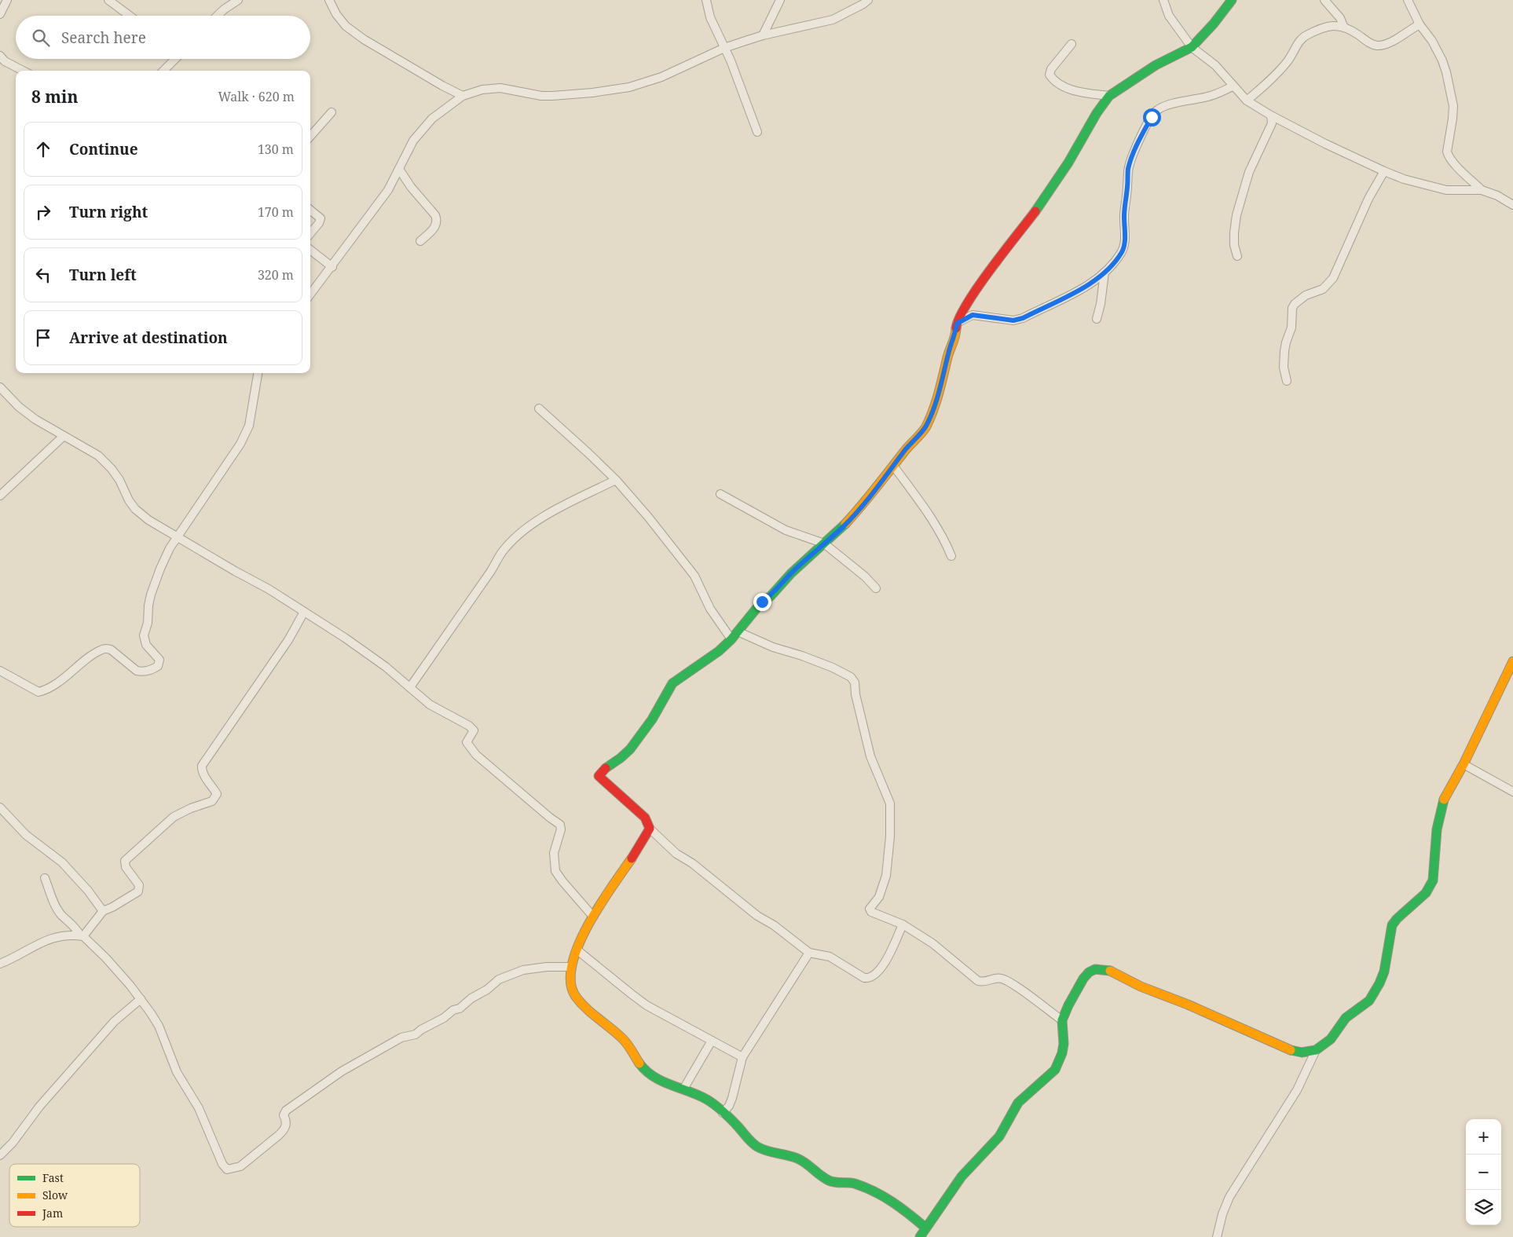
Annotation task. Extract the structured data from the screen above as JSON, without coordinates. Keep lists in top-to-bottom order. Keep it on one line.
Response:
{"legend":["Fast","Slow","Jam"],"page":{"search":"Search here","heading":["8 min","Walk · 620 m"],"list":[["Continue","130 m"],["Turn right","170 m"],["Turn left","320 m"],"Arrive at destination"],"map_buttons":["+","−"]}}
